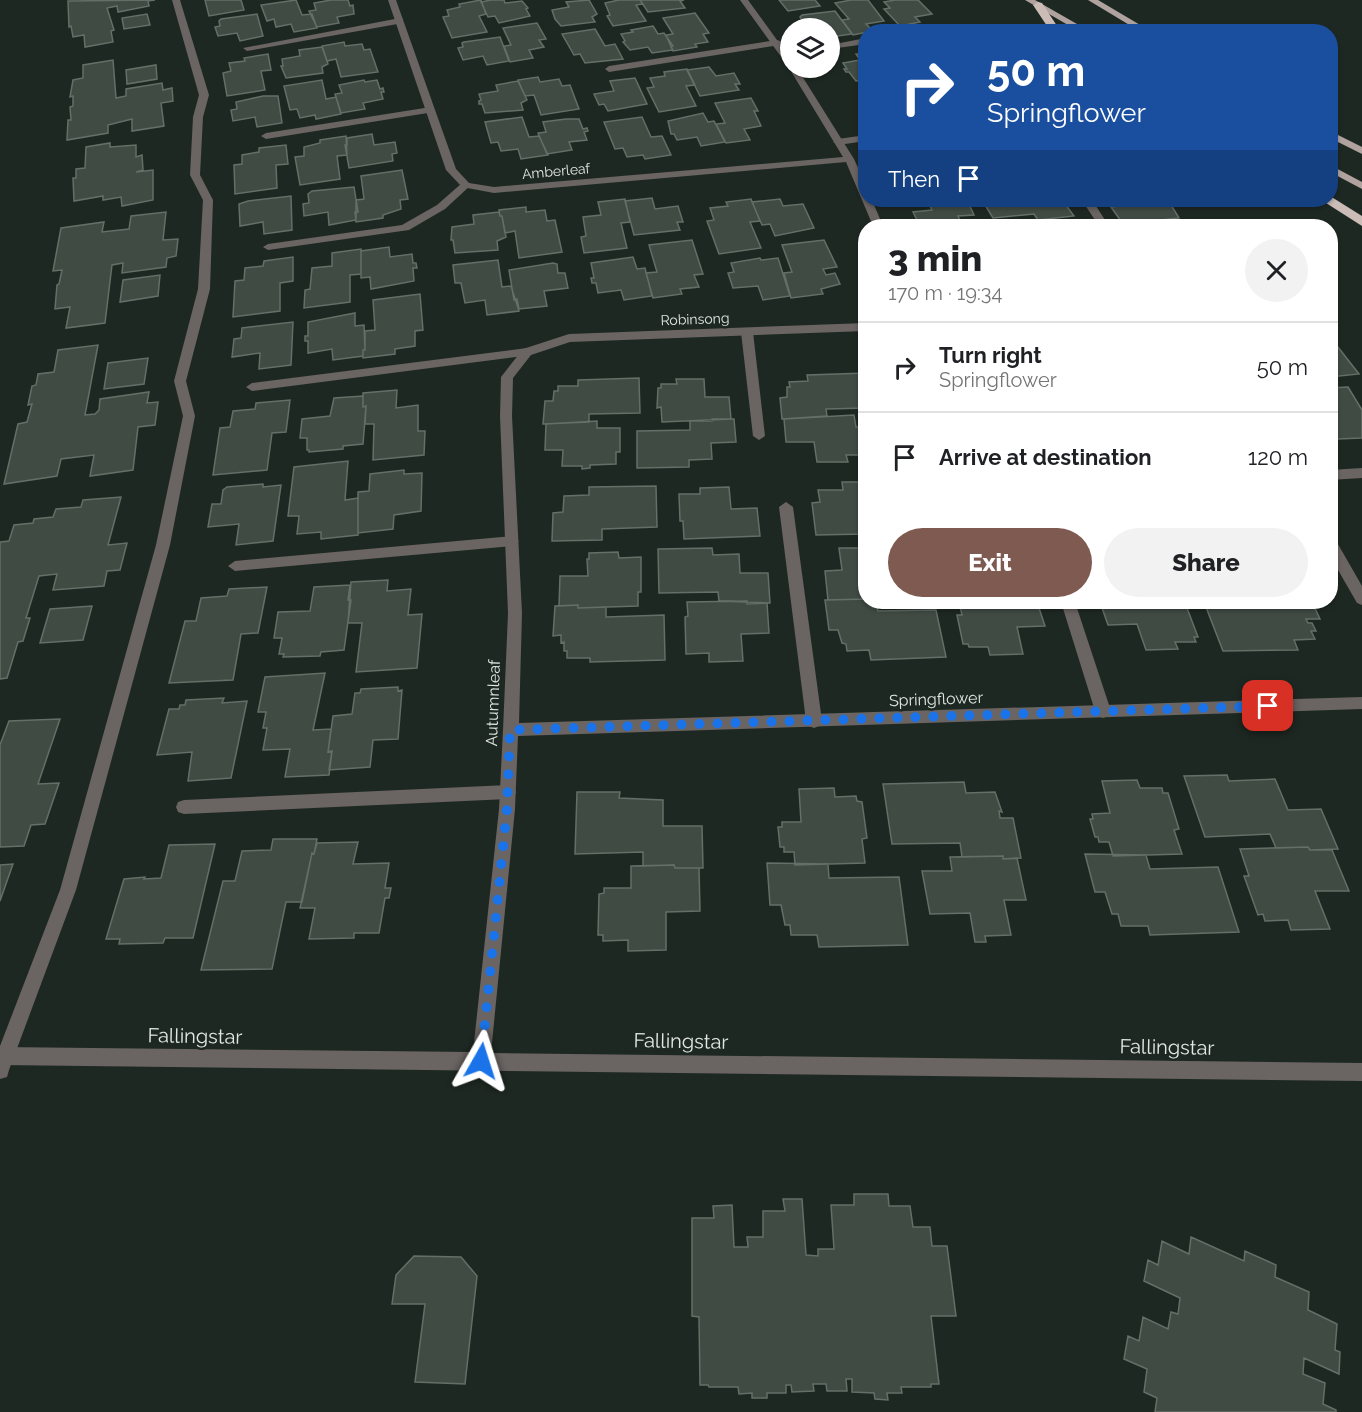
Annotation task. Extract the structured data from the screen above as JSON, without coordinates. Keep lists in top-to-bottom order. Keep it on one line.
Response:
{"streets":{"street":["Amberleaf","Robinsong","Springflower","Autumnleaf","Fallingstar"]},"crossings":[["Robinsong","Autumnleaf"],["Springflower","Autumnleaf"],["Autumnleaf","Fallingstar"]],"page":{"turn":["50 m","Springflower"],"then":"Then","heading":["3 min","170 m · 19:34"],"list":[{"name":"Turn right","note":"Springflower","value":"50 m"},{"name":"Arrive at destination","value":"120 m"}],"buttons":["Exit","Share"]}}
